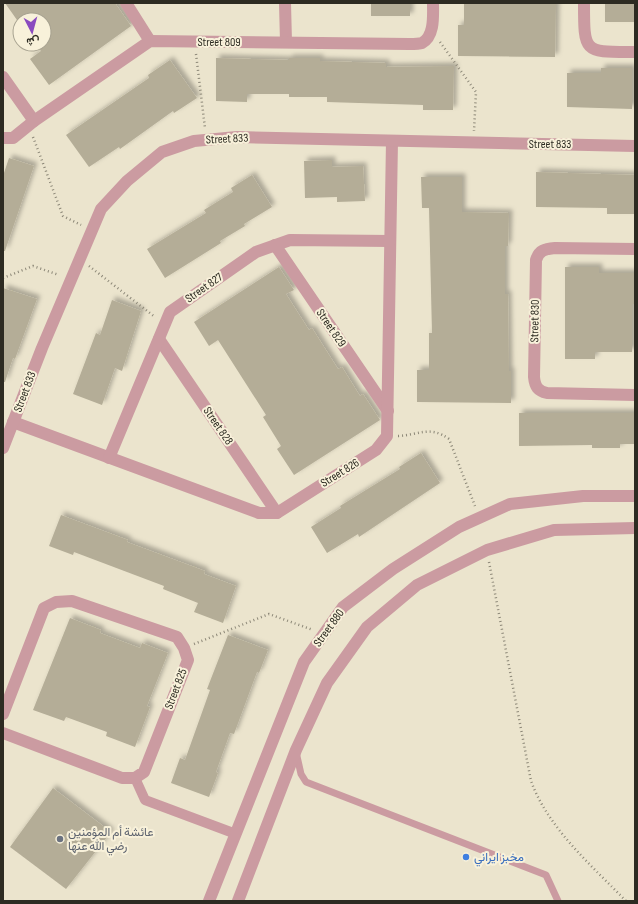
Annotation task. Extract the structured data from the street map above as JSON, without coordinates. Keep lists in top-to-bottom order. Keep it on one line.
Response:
{"streets":{"street":["Street 809","Street 833","Street 827","Street 830","Street 829","Street 828","Street 826","Street 880","Street 825"]},"crossings":[["Street 827","Street 829"],["Street 827","Street 828"],["Street 828","Street 826"]],"places":["عائشة أم المؤمنين رضي الله عنها","مخبز ايراني"],"north":"bottom"}
